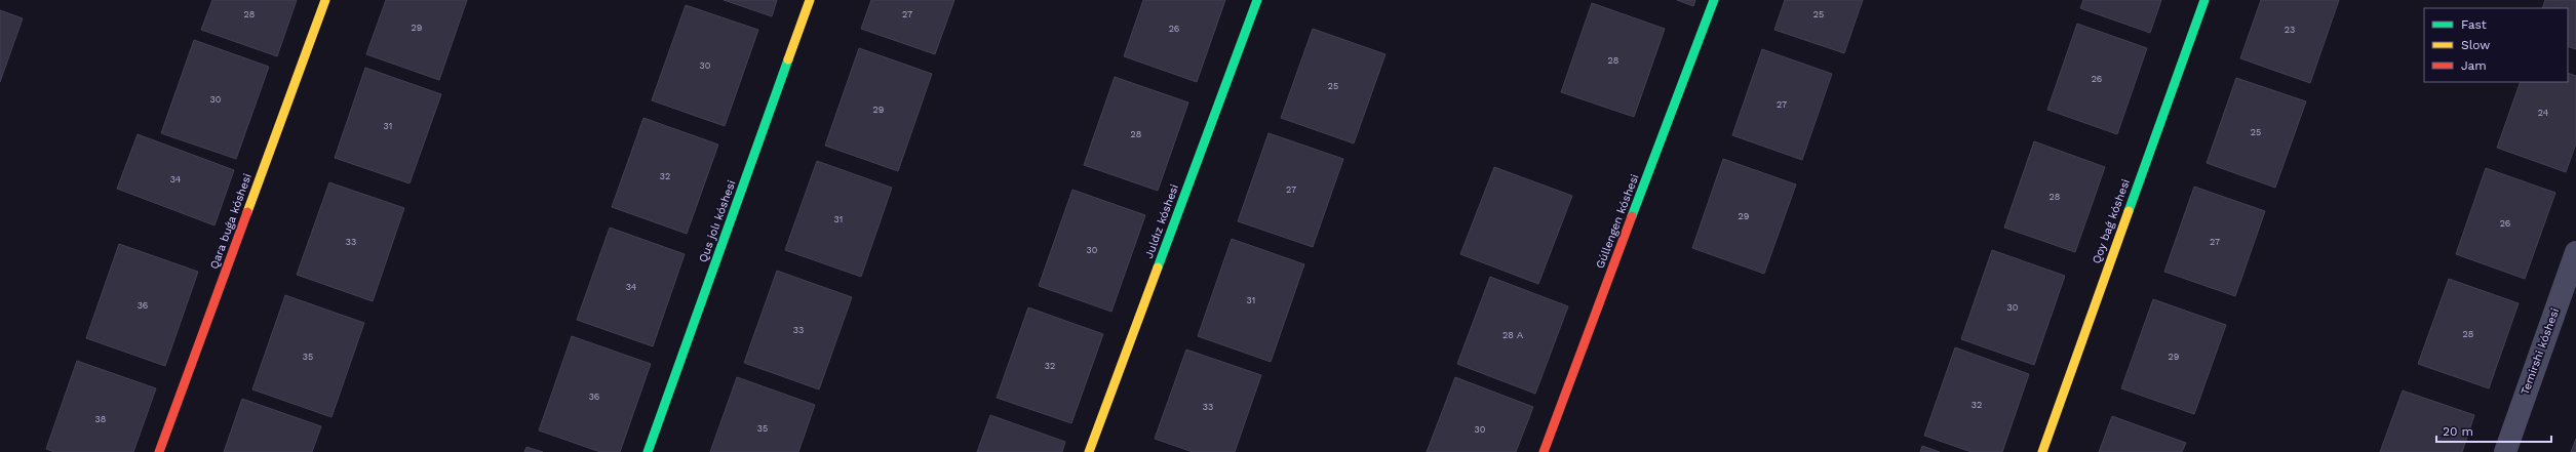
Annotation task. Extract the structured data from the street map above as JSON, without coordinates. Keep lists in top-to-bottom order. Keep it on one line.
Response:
{"streets":{"street":["Qara buǵa kóshesi","Qus jolı kóshesi","Juldız kóshesi","Gúllengen kóshesi","Qoy baǵ kóshesi","Temirshi kóshesi"]},"house_numbers":["28","27","25","29","26","23","28","30","26","25","30","27","29","24","31","25","28","32","34","27","28","29","31","26","33","27","30","34","31","36","30","33","28","28 А","35","29","32","36","32","33","38","35","30"],"legend":["Fast","Slow","Jam"],"scale_bar":"20 m"}
